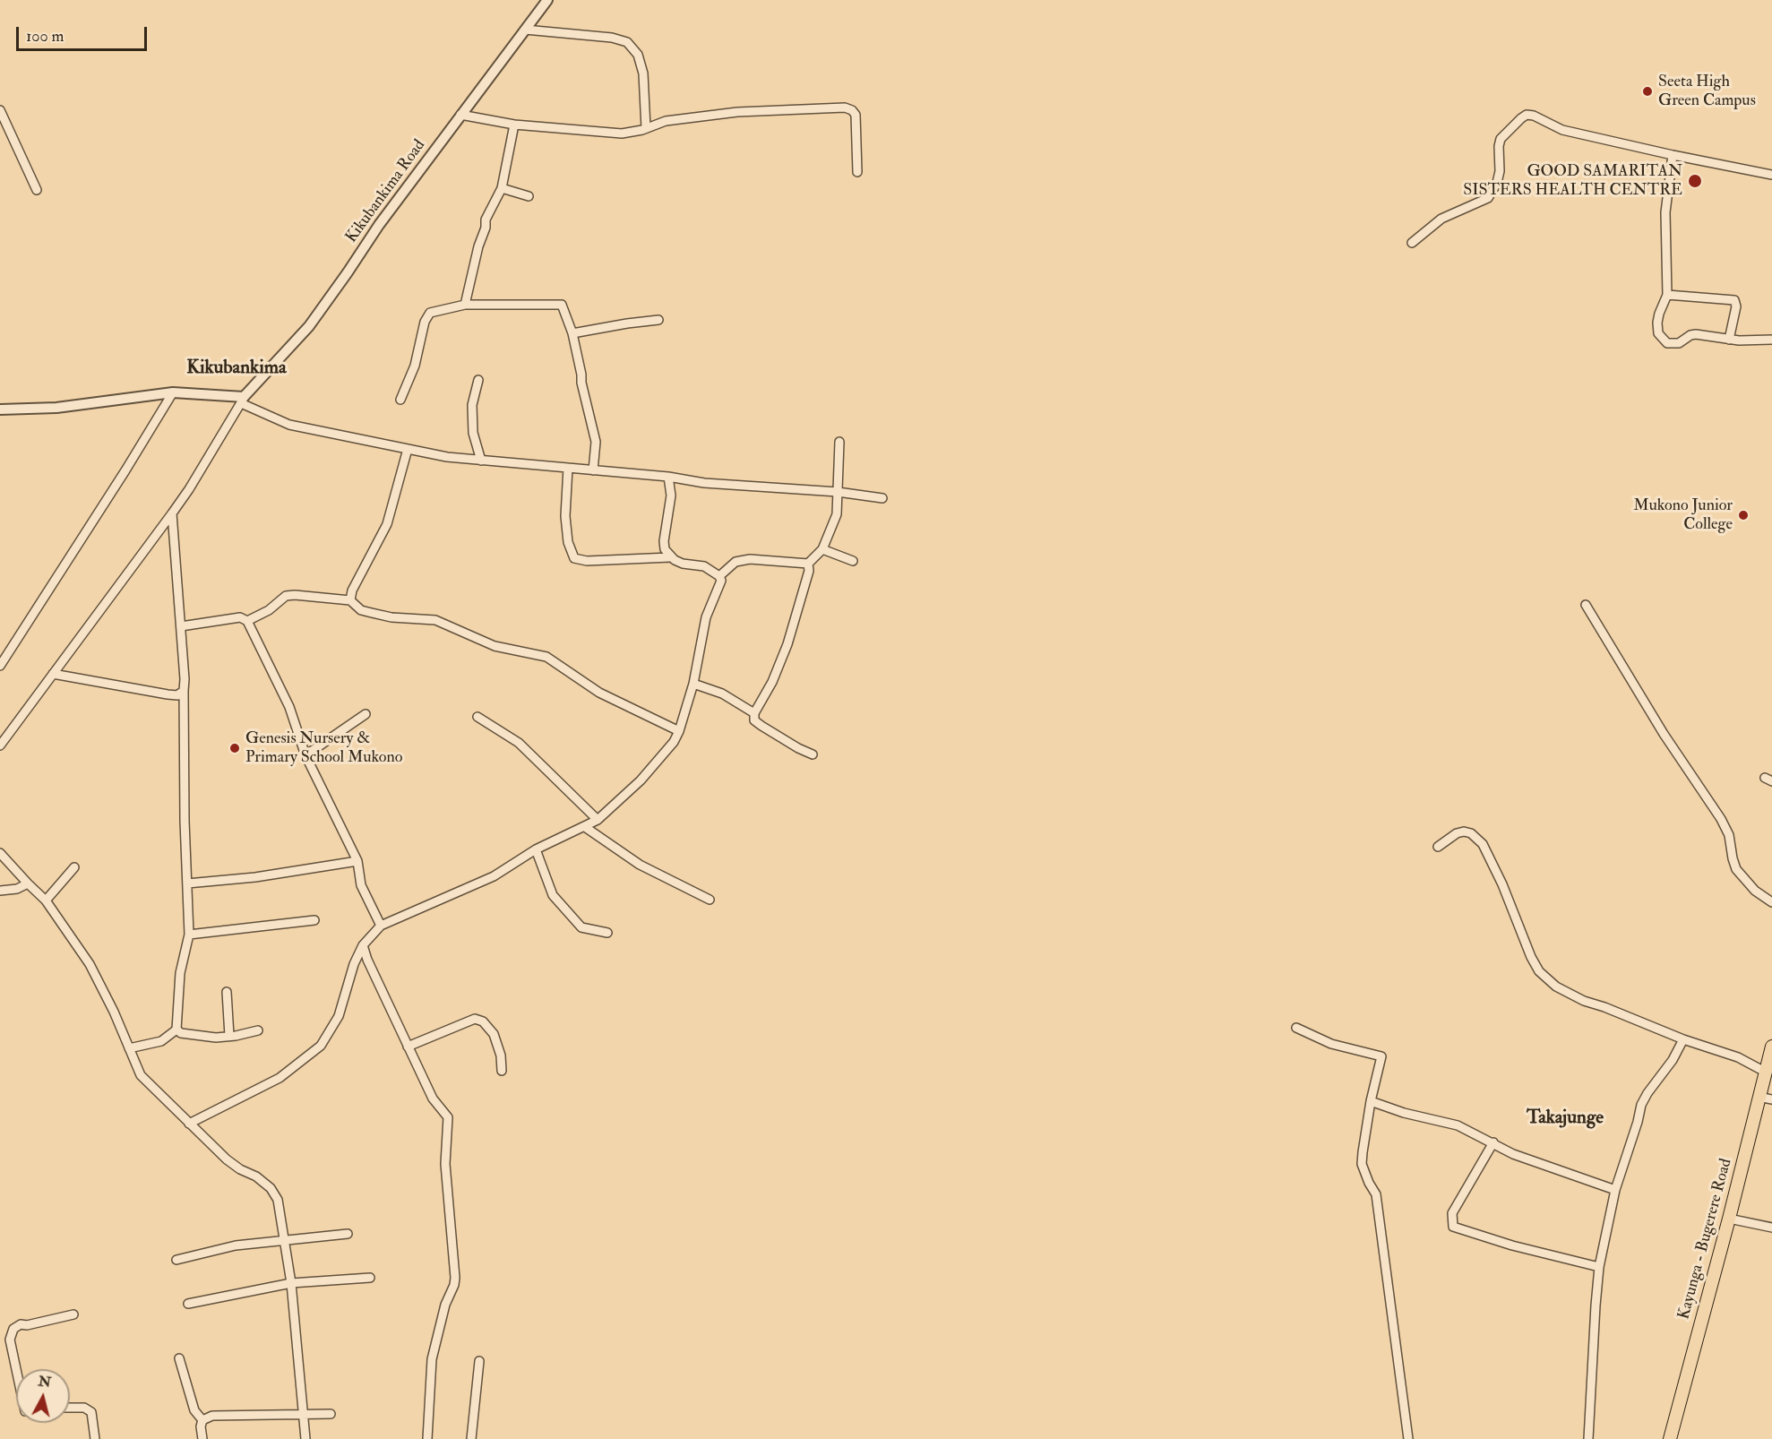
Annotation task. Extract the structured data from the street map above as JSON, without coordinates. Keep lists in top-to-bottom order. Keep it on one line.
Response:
{"streets":{"main road":["Kayunga - Bugerere Road"],"street":["Kikubankima Road"]},"districts":["Kikubankima","Takajunge"],"places":["Seeta High Green Campus","GOOD SAMARITAN SISTERS HEALTH CENTRE","Mukono Junior College","Genesis Nursery & Primary School Mukono"],"scale_bar":"100 m","north":"top"}
